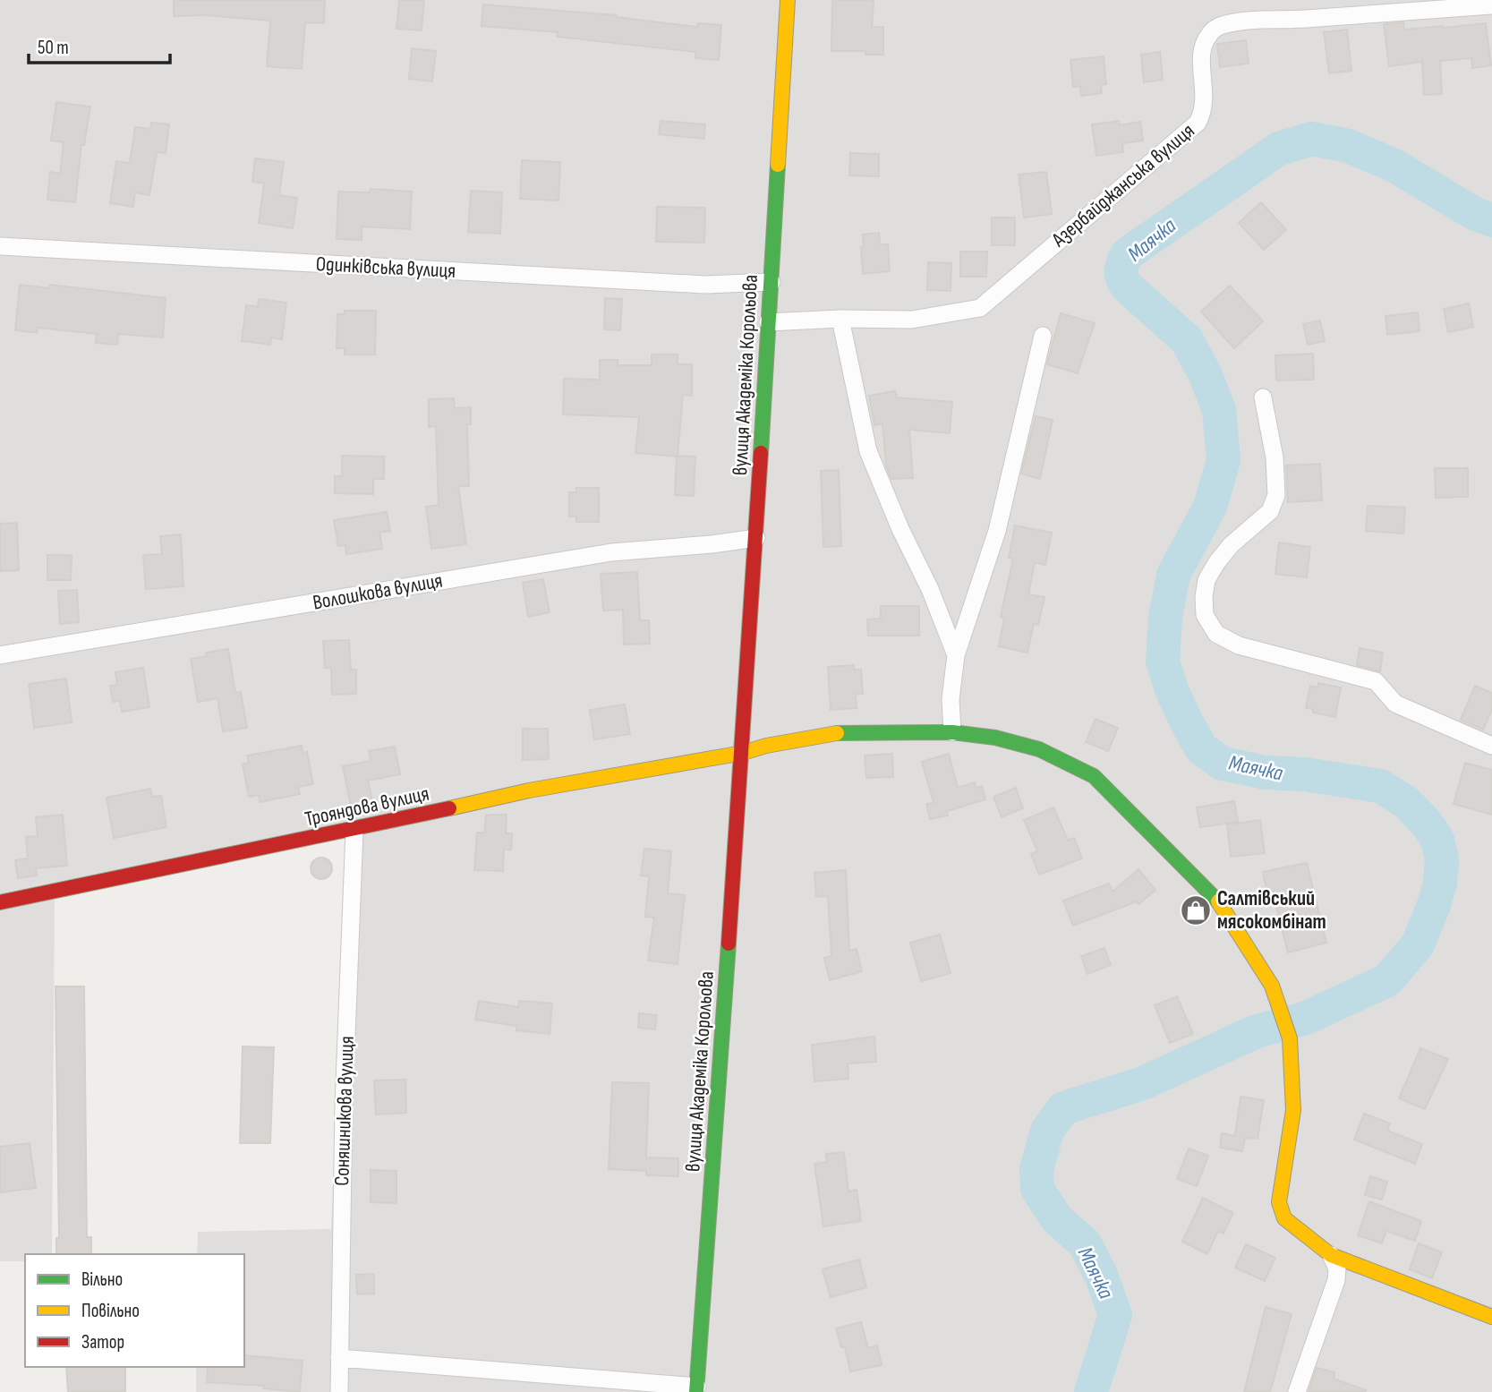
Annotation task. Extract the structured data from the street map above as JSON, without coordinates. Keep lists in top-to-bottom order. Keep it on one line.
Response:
{"streets":{"street":["Азербайджанська вулиця","Одинківська вулиця","вулиця Академіка Корольова","Волошкова вулиця","Трояндова вулиця","Соняшникова вулиця"]},"crossings":[["Азербайджанська вулиця","вулиця Академіка Корольова"],["Одинківська вулиця","вулиця Академіка Корольова"],["вулиця Академіка Корольова","Волошкова вулиця"],["вулиця Академіка Корольова","Трояндова вулиця"],["Трояндова вулиця","Соняшникова вулиця"]],"water":["Маячка"],"places":{"shop":["Салтівський мясокомбінат"]},"legend":["Вільно","Повільно","Затор"],"scale_bar":"50 m"}
